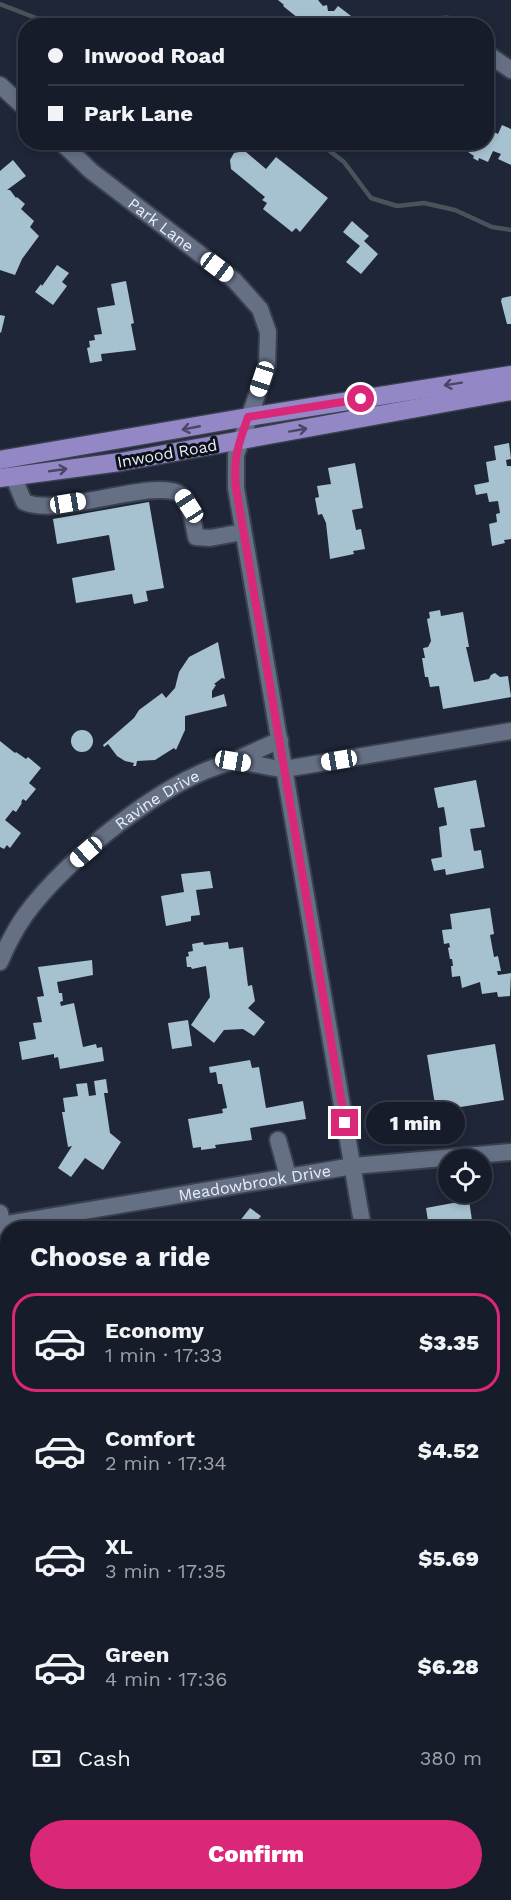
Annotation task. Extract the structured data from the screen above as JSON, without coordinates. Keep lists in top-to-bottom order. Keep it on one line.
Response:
{"streets":{"main road":["Inwood Road"],"street":["Park Lane","Ravine Drive","Meadowbrook Drive"]},"crossings":[["Park Lane","Inwood Road"],["Park Lane","Ravine Drive"],["Park Lane","Meadowbrook Drive"]],"page":{"banner":["Inwood Road","Park Lane"],"bubble":"1 min","heading":"Choose a ride","list":[{"name":"Economy","note":"1 min · 17:33","value":"$3.35"},{"name":"Comfort","note":"2 min · 17:34","value":"$4.52"},{"name":"XL","note":"3 min · 17:35","value":"$5.69"},{"name":"Green","note":"4 min · 17:36","value":"$6.28"}],"pay":["Cash","380 m"],"buttons":"Confirm"}}
